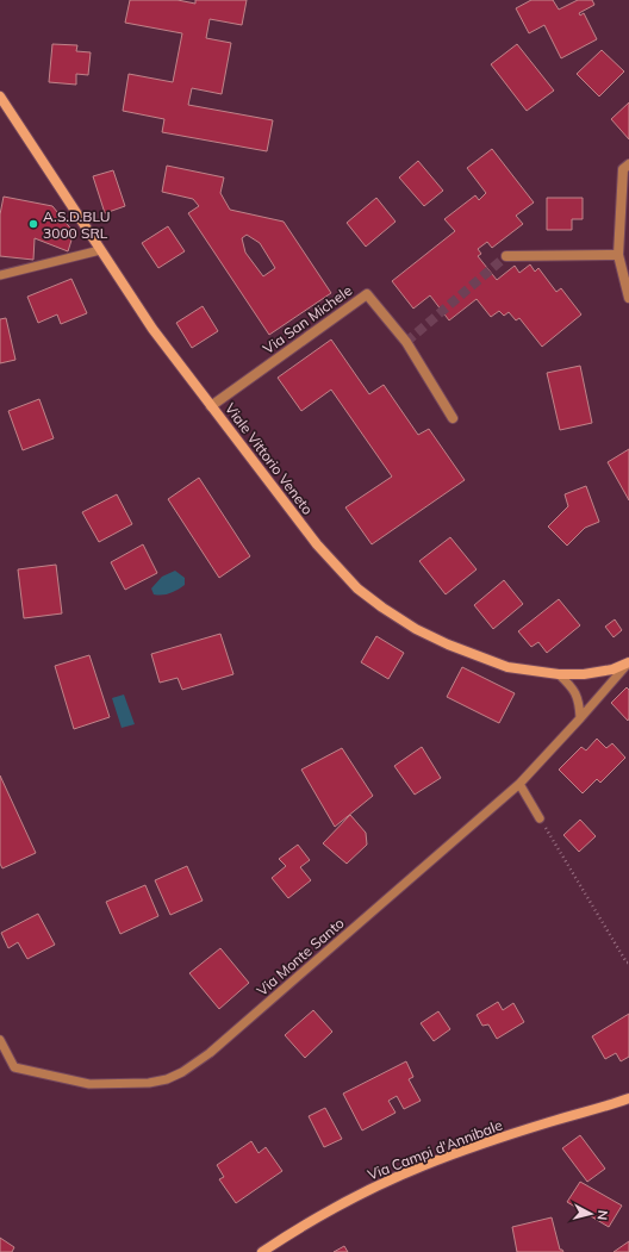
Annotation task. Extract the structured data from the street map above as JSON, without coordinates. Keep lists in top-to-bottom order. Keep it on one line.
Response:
{"streets":{"main road":["Viale Vittorio Veneto","Via Campi d'Annibale"],"street":["Via San Michele"],"lane":["Via Monte Santo"]},"crossings":[["Via San Michele","Viale Vittorio Veneto"],["Viale Vittorio Veneto","Via Monte Santo"]],"places":["A.S.D.BLU 3000 SRL"],"north":"right"}
